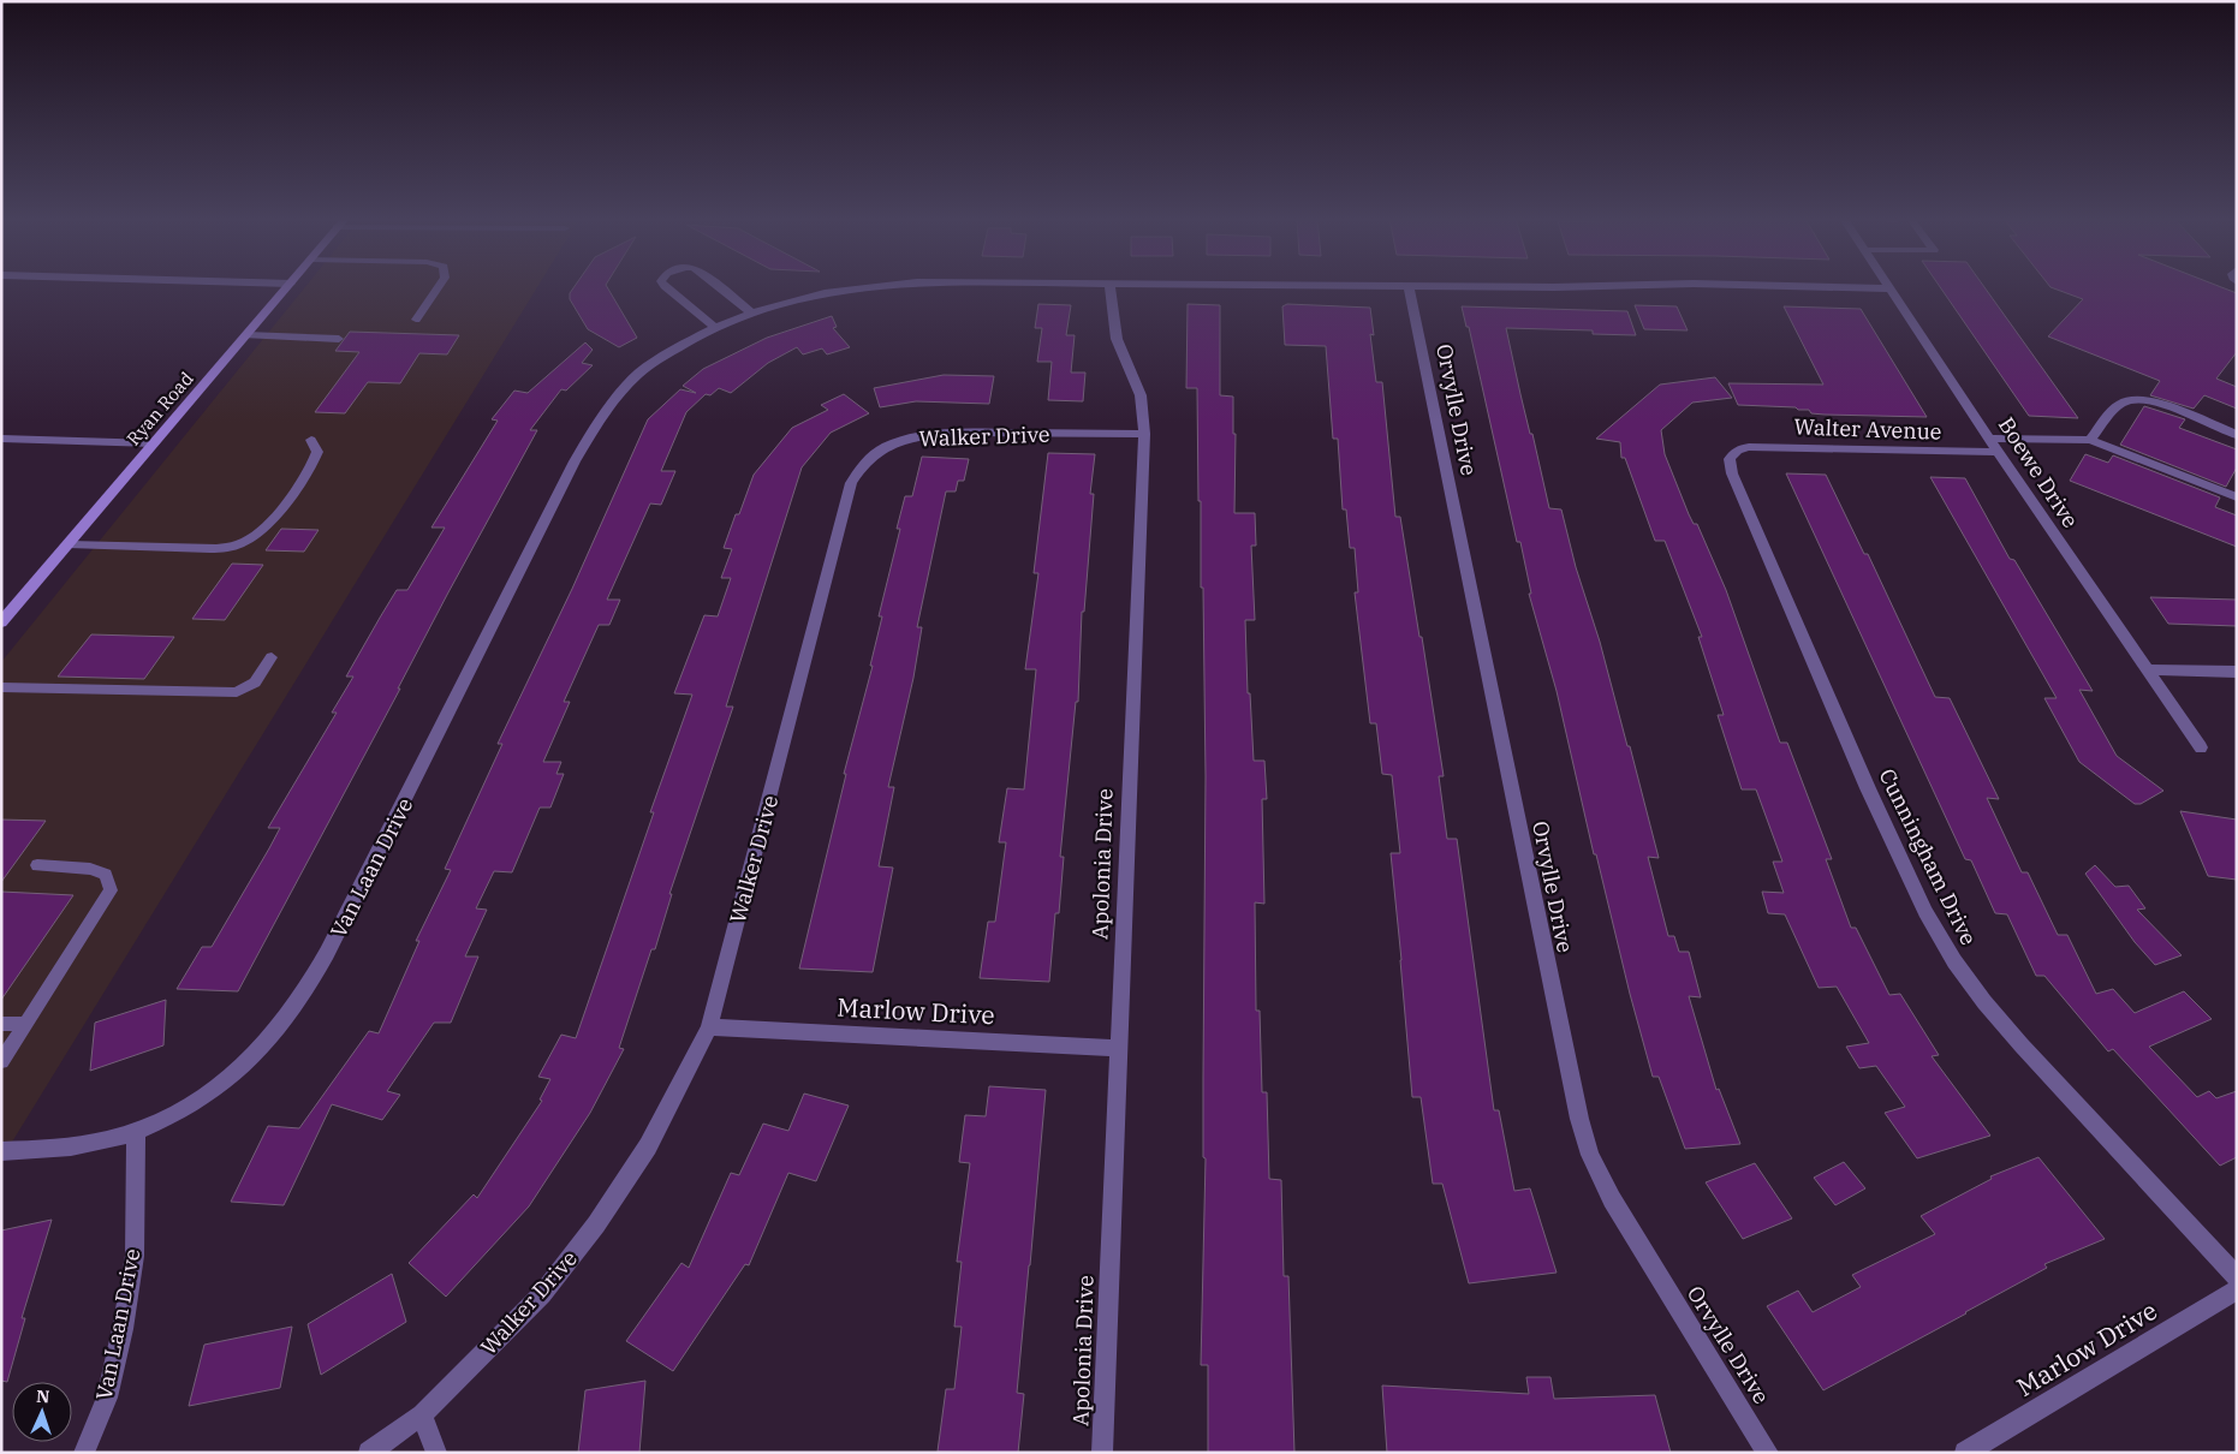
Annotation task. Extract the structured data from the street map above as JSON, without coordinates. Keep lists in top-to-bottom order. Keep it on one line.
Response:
{"streets":{"main road":["Ryan Road"],"street":["Orvylle Drive","Walter Avenue","Walker Drive","Boewe Drive","Cunningham Drive","Apolonia Drive","Van Laan Drive","Marlow Drive"]},"crossings":[["Walter Avenue","Boewe Drive"],["Walter Avenue","Cunningham Drive"],["Walker Drive","Apolonia Drive"],["Walker Drive","Marlow Drive"],["Boewe Drive","Van Laan Drive"],["Apolonia Drive","Marlow Drive"]],"north":"top"}
